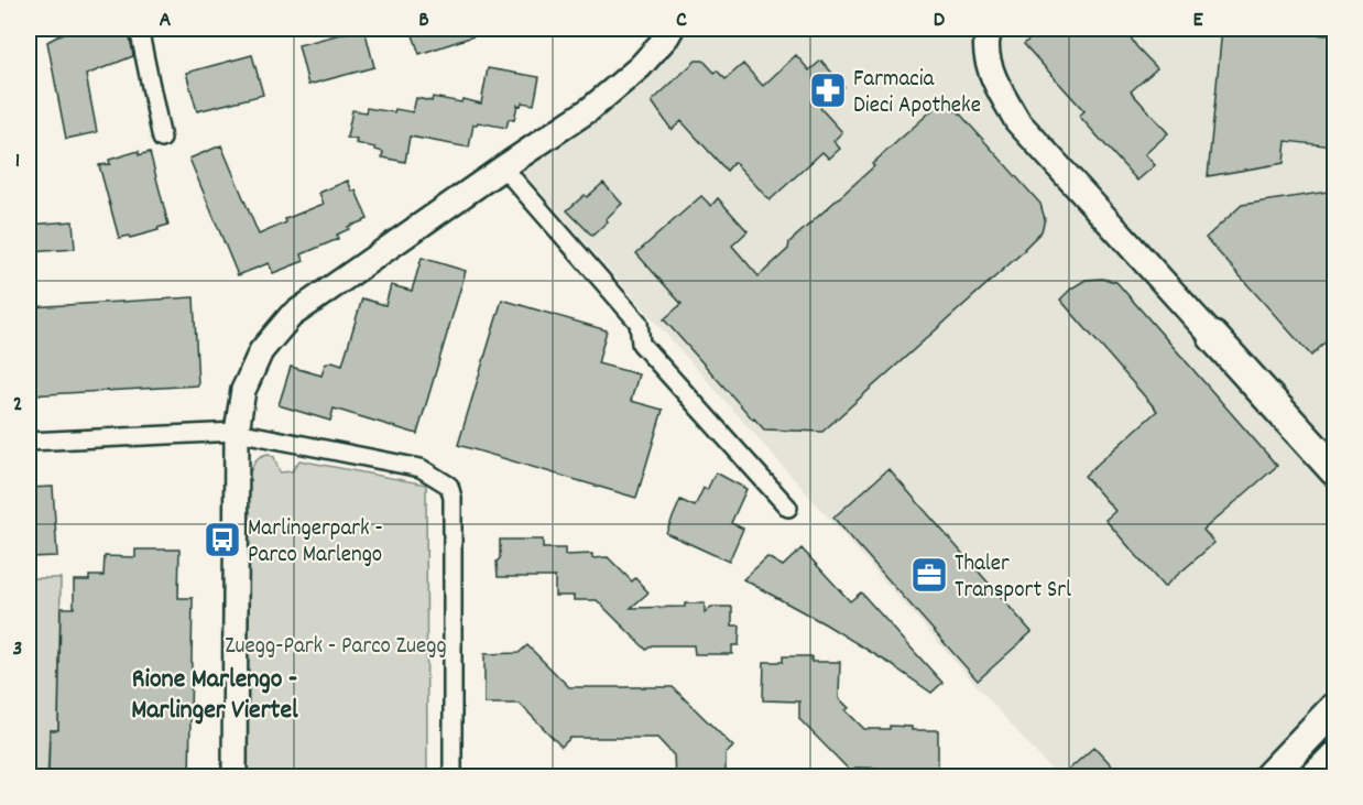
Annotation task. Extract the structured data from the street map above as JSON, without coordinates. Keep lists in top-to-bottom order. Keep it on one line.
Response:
{"districts":["Rione Marlengo - Marlinger Viertel"],"parks":["Zuegg-Park - Parco Zuegg"],"places":{"pharmacy":["Farmacia Dieci Apotheke"],"bus stop":["Marlingerpark - Parco Marlengo"],"office":["Thaler Transport Srl"]},"grid":{"columns":["A","B","C","D","E"],"rows":["1","2","3"]}}
